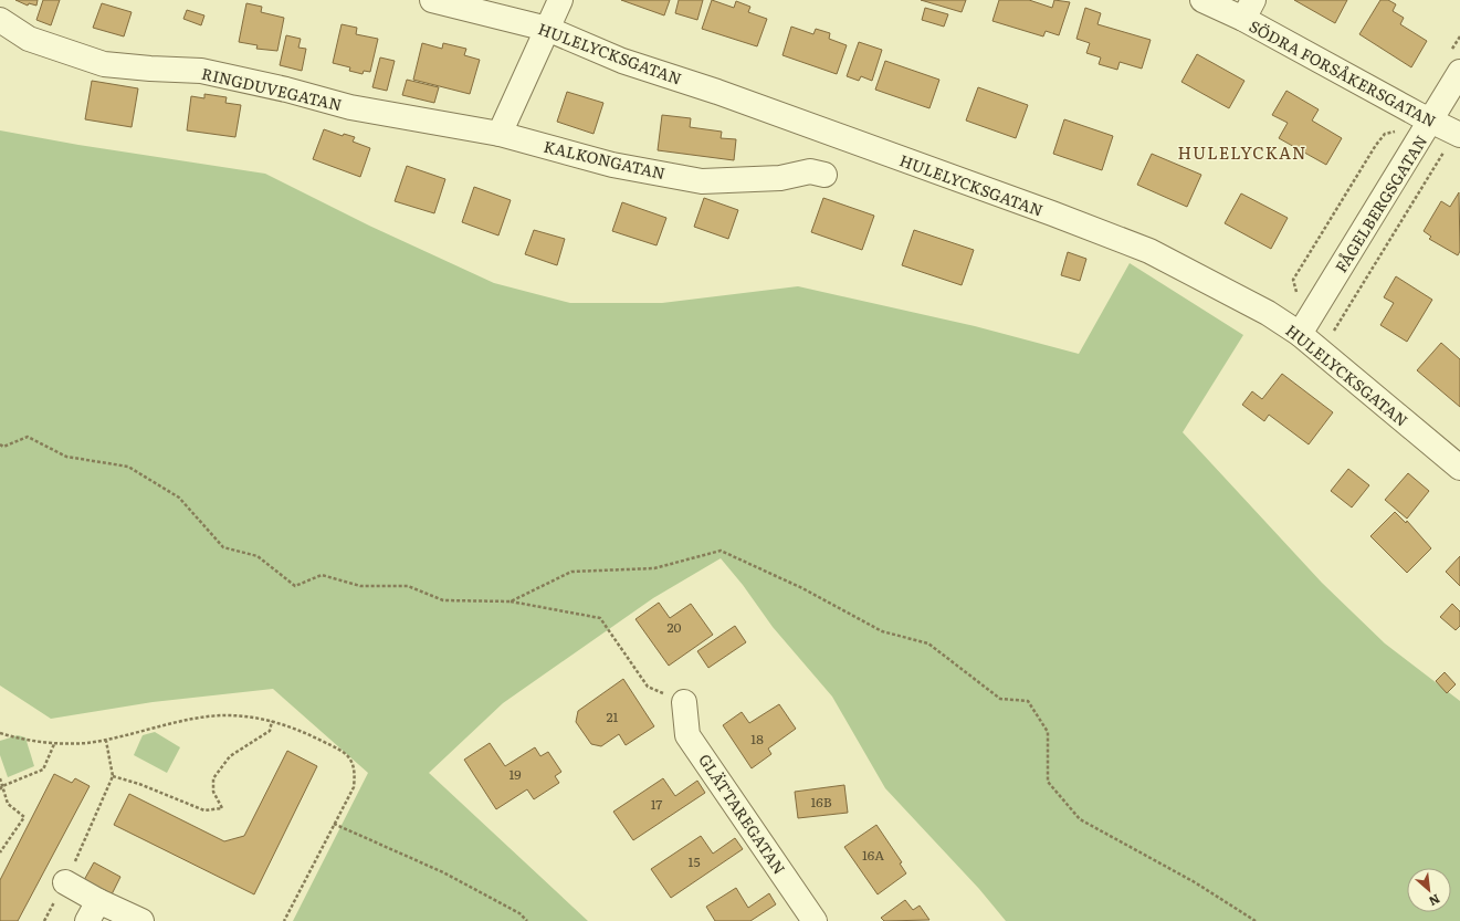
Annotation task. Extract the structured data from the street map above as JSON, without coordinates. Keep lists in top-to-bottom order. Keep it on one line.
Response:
{"streets":{"street":["HULELYCKSGATAN","SÖDRA FORSÅKERSGATAN","RINGDUVEGATAN","KALKONGATAN","FÅGELBERGSGATAN","GLÄTTAREGATAN"]},"crossings":[["HULELYCKSGATAN","FÅGELBERGSGATAN"],["SÖDRA FORSÅKERSGATAN","FÅGELBERGSGATAN"],["RINGDUVEGATAN","KALKONGATAN"]],"districts":["HULELYCKAN"],"house_numbers":["20","21","18","19","16B","17","16A","15"],"north":"bottom right"}
